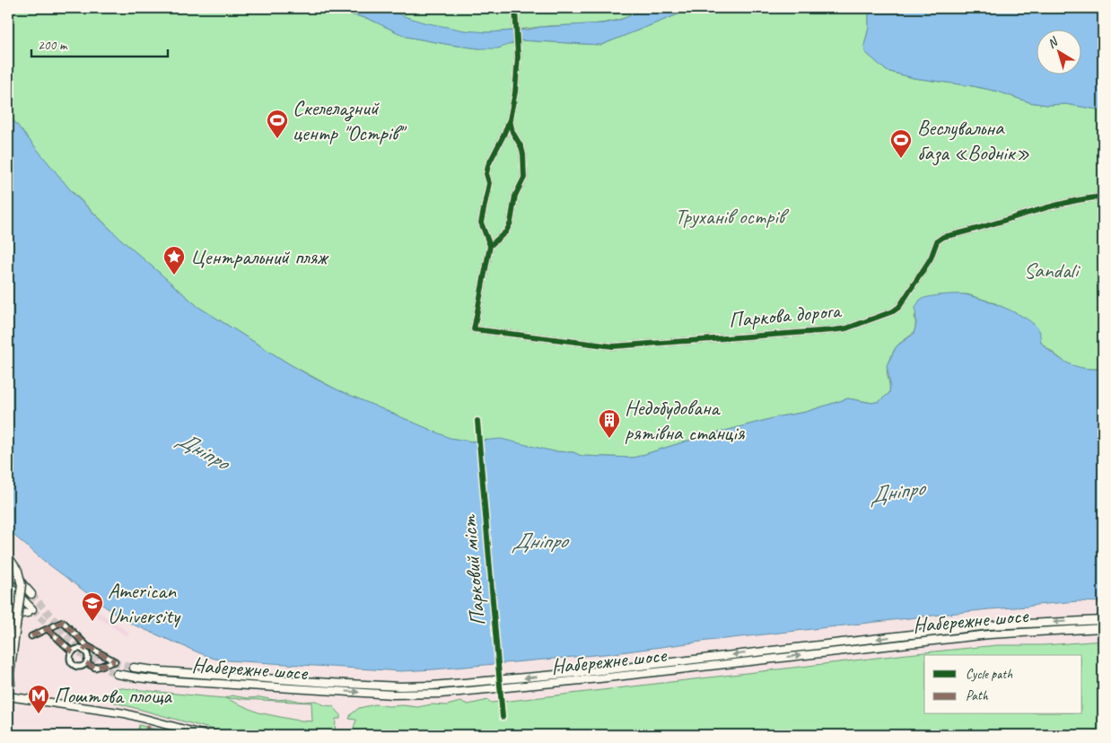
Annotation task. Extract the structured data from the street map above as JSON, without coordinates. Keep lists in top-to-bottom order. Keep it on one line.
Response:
{"streets":{"main road":["Набережне шосе"],"street":["Паркова дорога"],"cycle path":["Парковий міст"]},"water":["Дніпро"],"parks":["Труханів острів","Sandali"],"places":{"sports":["Скелелазний центр \"Острів\"","Веслувальна база «Воднік»"],"place":["Центральний пляж"],"building":["Недобудована рятівна станція"],"school or university":["American University"],"metro station":["Поштова площа"]},"legend":["Cycle path","Path"],"scale_bar":"200 m","north":"top left"}
